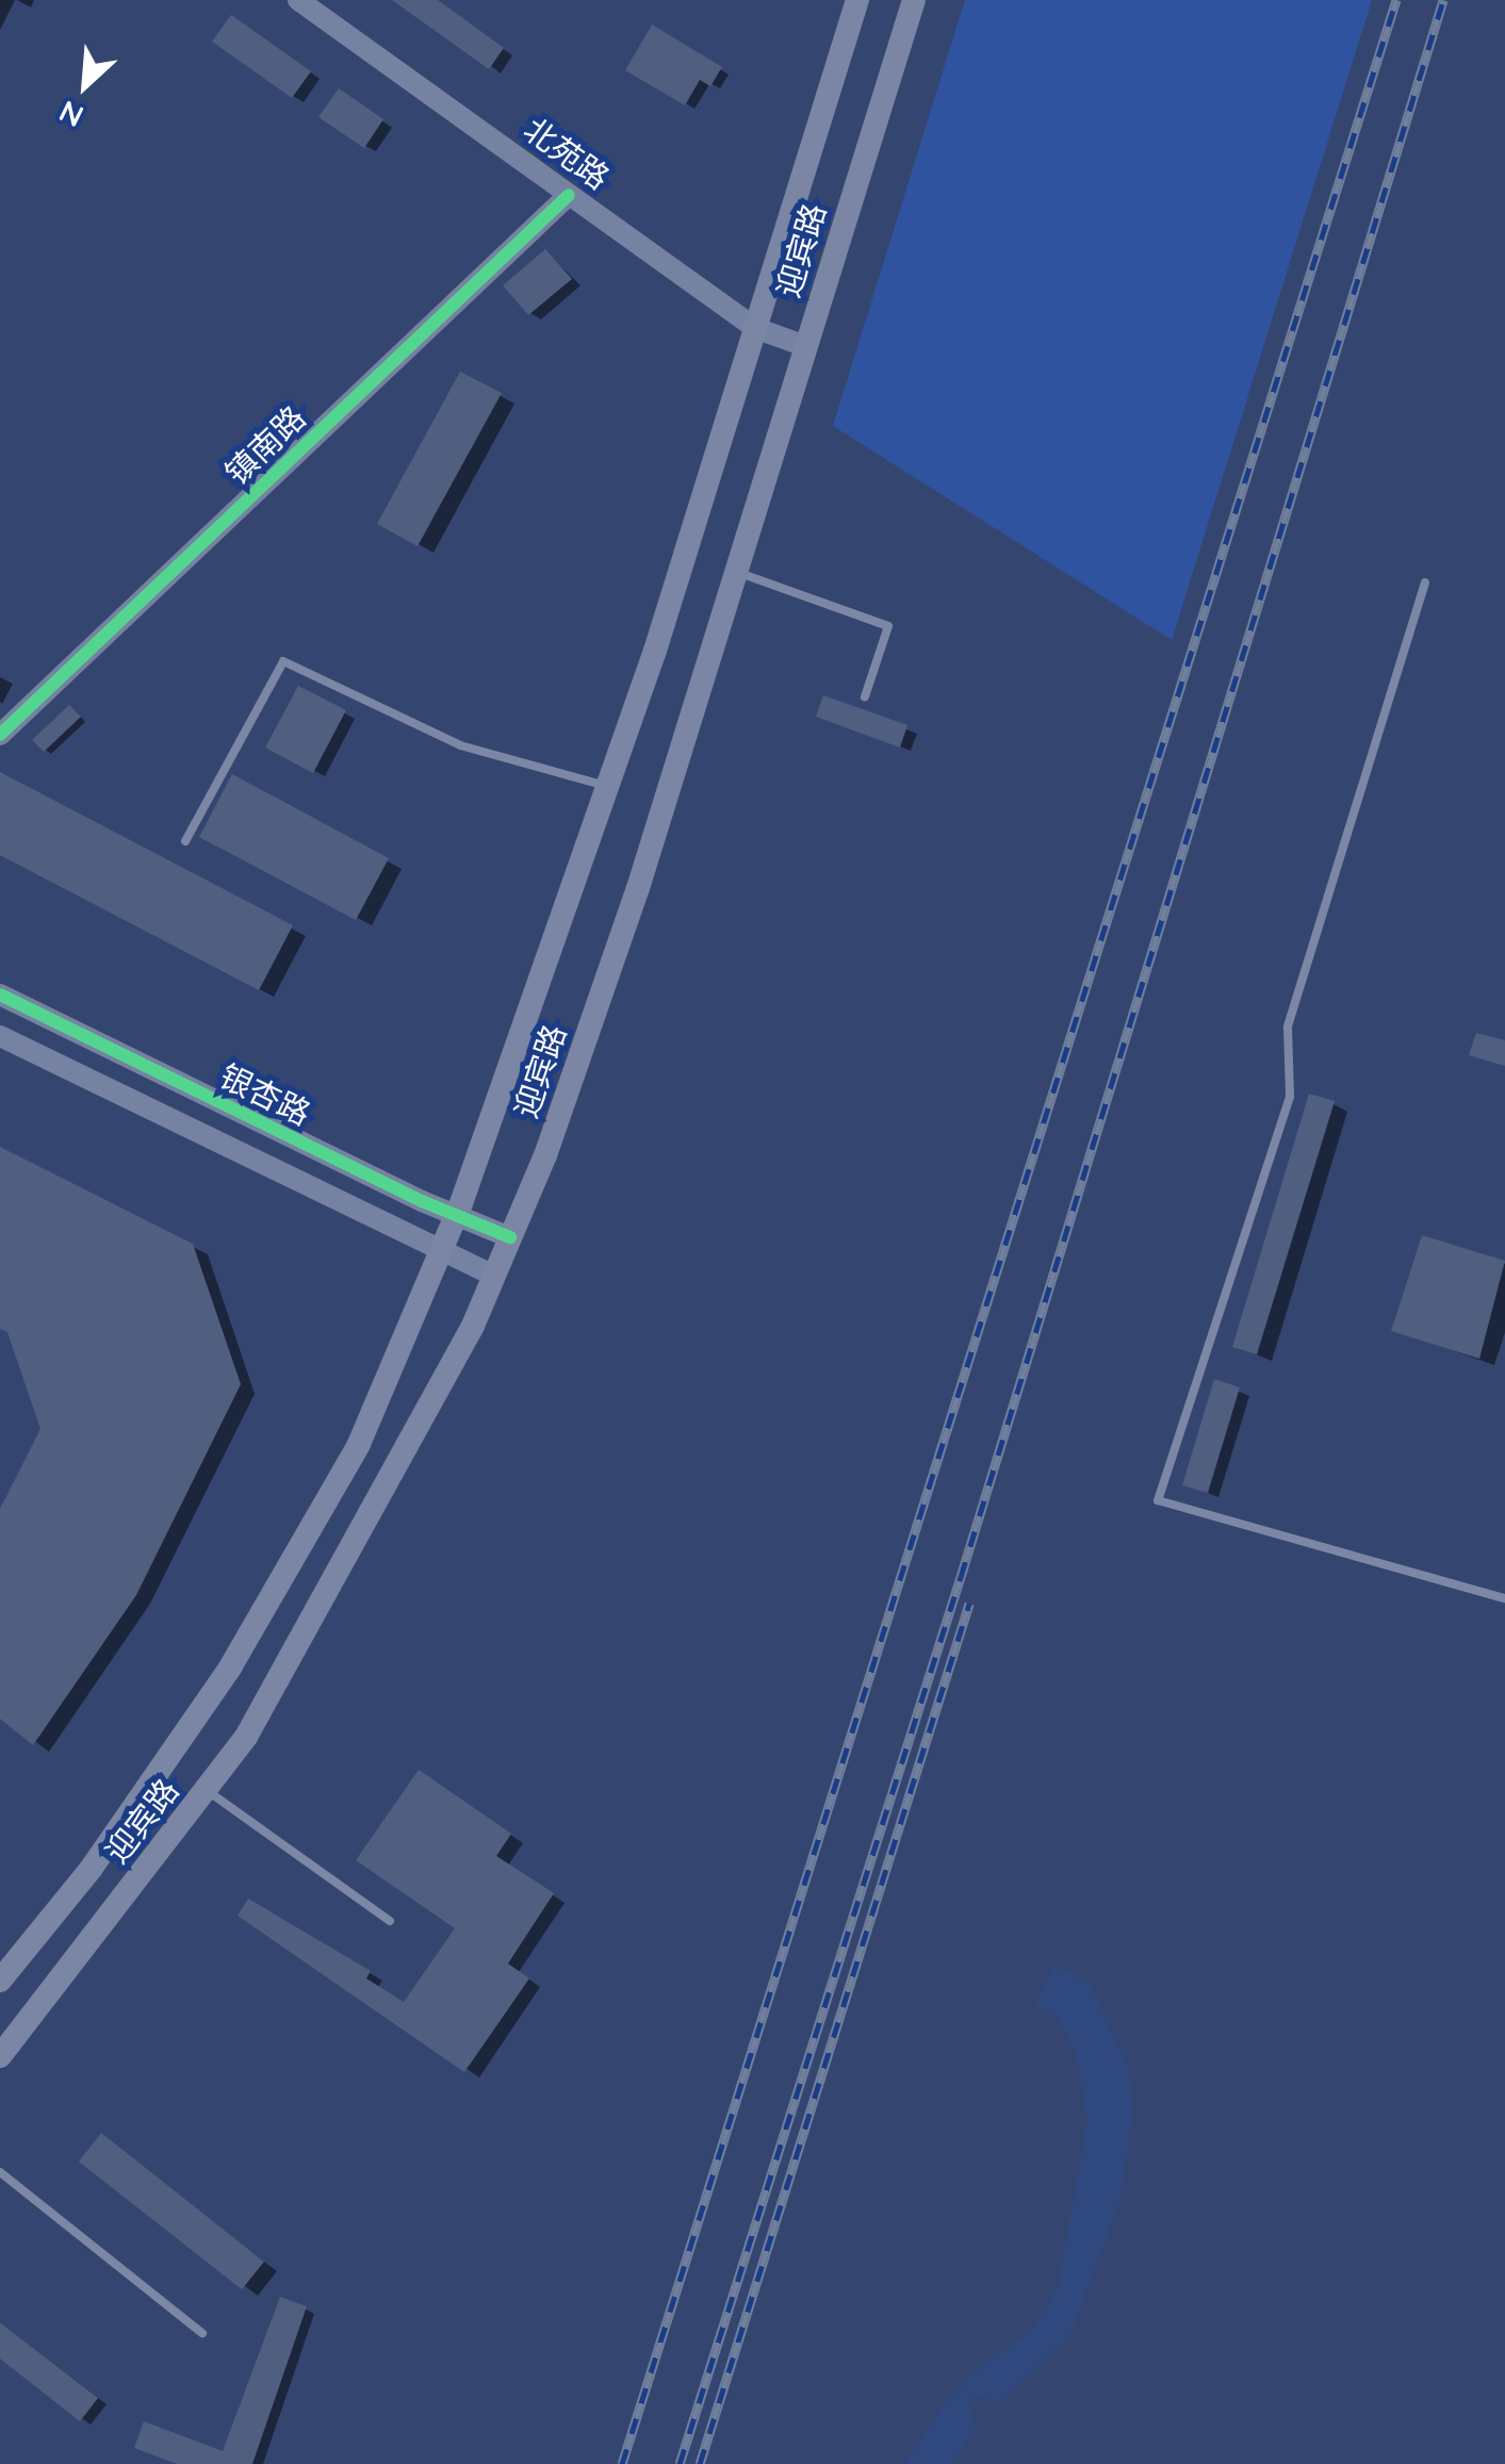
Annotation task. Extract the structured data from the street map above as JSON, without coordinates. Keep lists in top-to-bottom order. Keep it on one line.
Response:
{"streets":{"main road":["迎宾路"],"street":["北苑路","镇南路","银杏路"]},"crossings":[["北苑路","迎宾路"],["北苑路","镇南路"],["迎宾路","银杏路"]],"north":"bottom left"}
